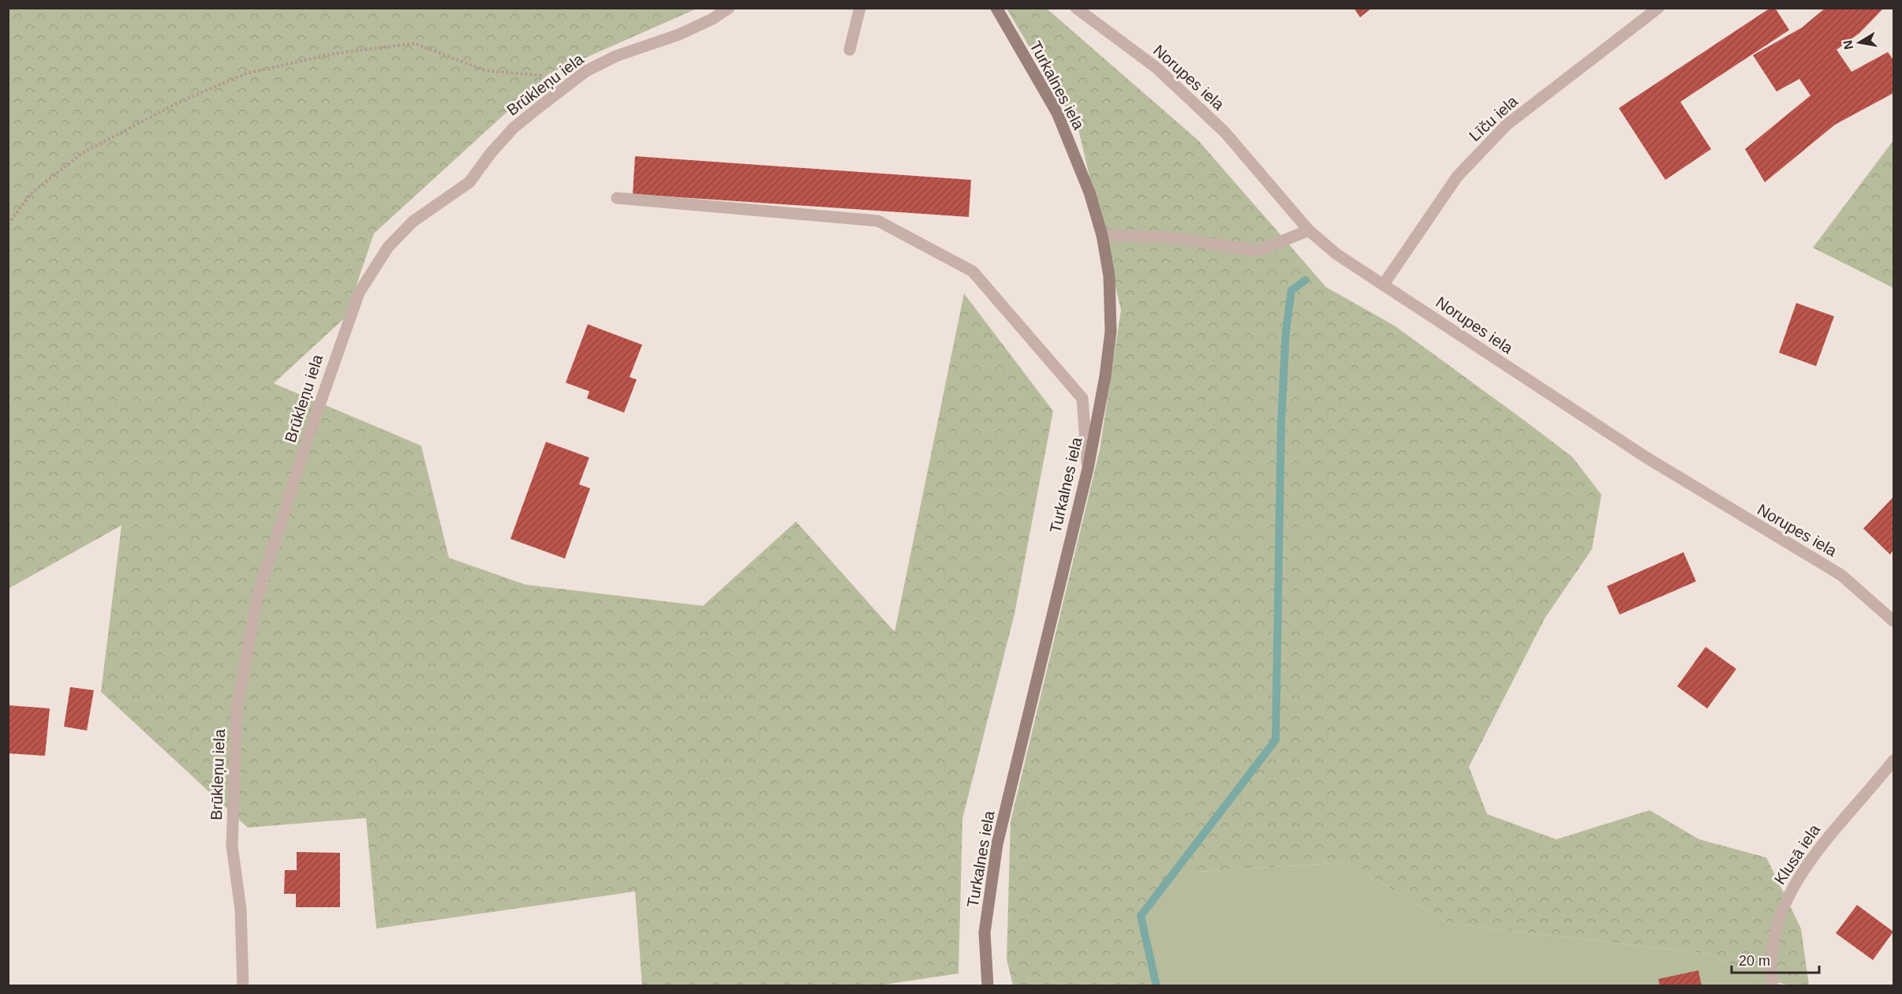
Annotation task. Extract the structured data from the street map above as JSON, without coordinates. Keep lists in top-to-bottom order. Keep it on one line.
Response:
{"streets":{"main road":["Turkalnes iela"],"street":["Norupes iela","Brūkleņu iela","Līču iela","Klusā iela"]},"crossings":[["Norupes iela","Līču iela"]],"scale_bar":"20 m","north":"left"}
